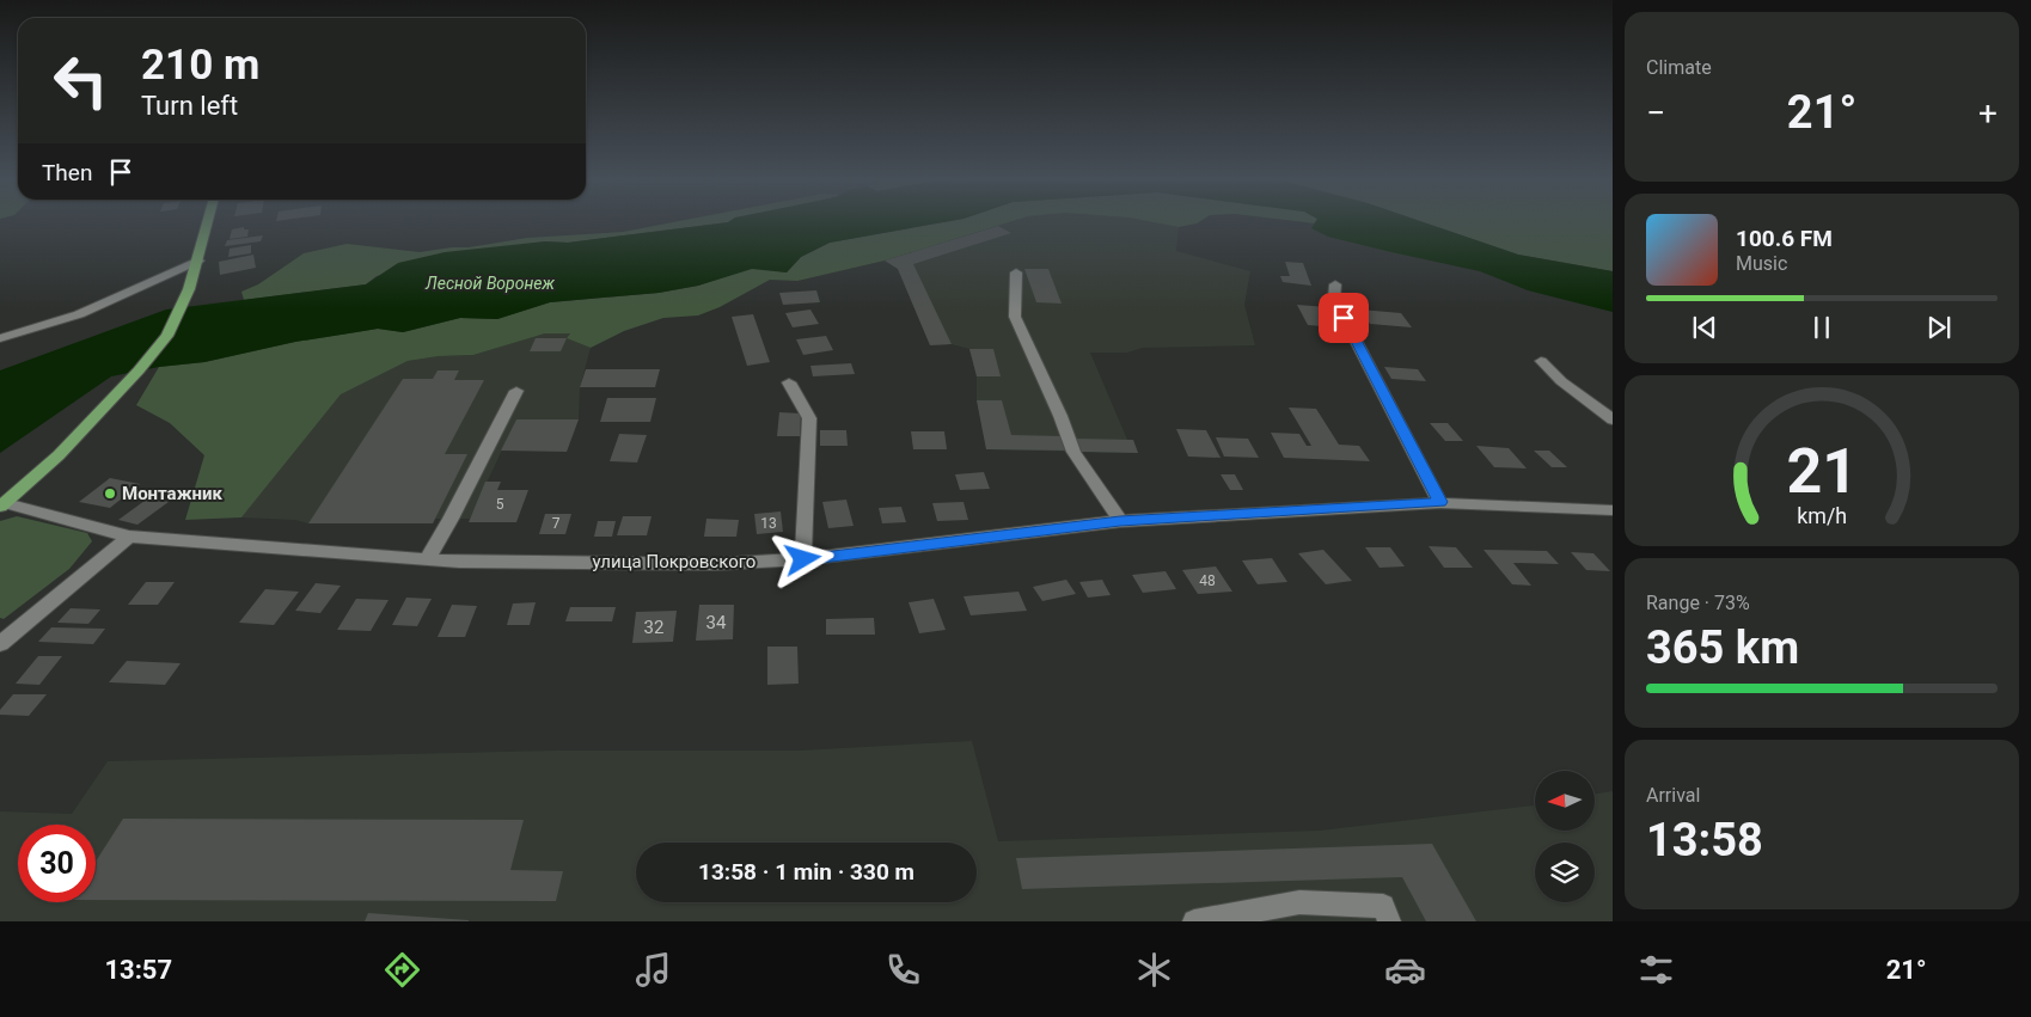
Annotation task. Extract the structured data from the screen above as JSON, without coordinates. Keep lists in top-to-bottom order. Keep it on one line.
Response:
{"streets":{"street":["улица Покровского"]},"water":["Лесной Воронеж"],"places":["Монтажник"],"house_numbers":["5","7","13","48","34","32"],"north":"left","page":{"tile":["Climate",["Range · 73%","365 km"],["Arrival","13:58"]],"turn":["210 m","Turn left"],"heat":["−","21°","+"],"then":"Then","song":["100.6 FM","Music"],"limit":"30","trip":"13:58 · 1 min · 330 m","tabs":["13:57","21°"],"gauge":["21","km/h"]}}
